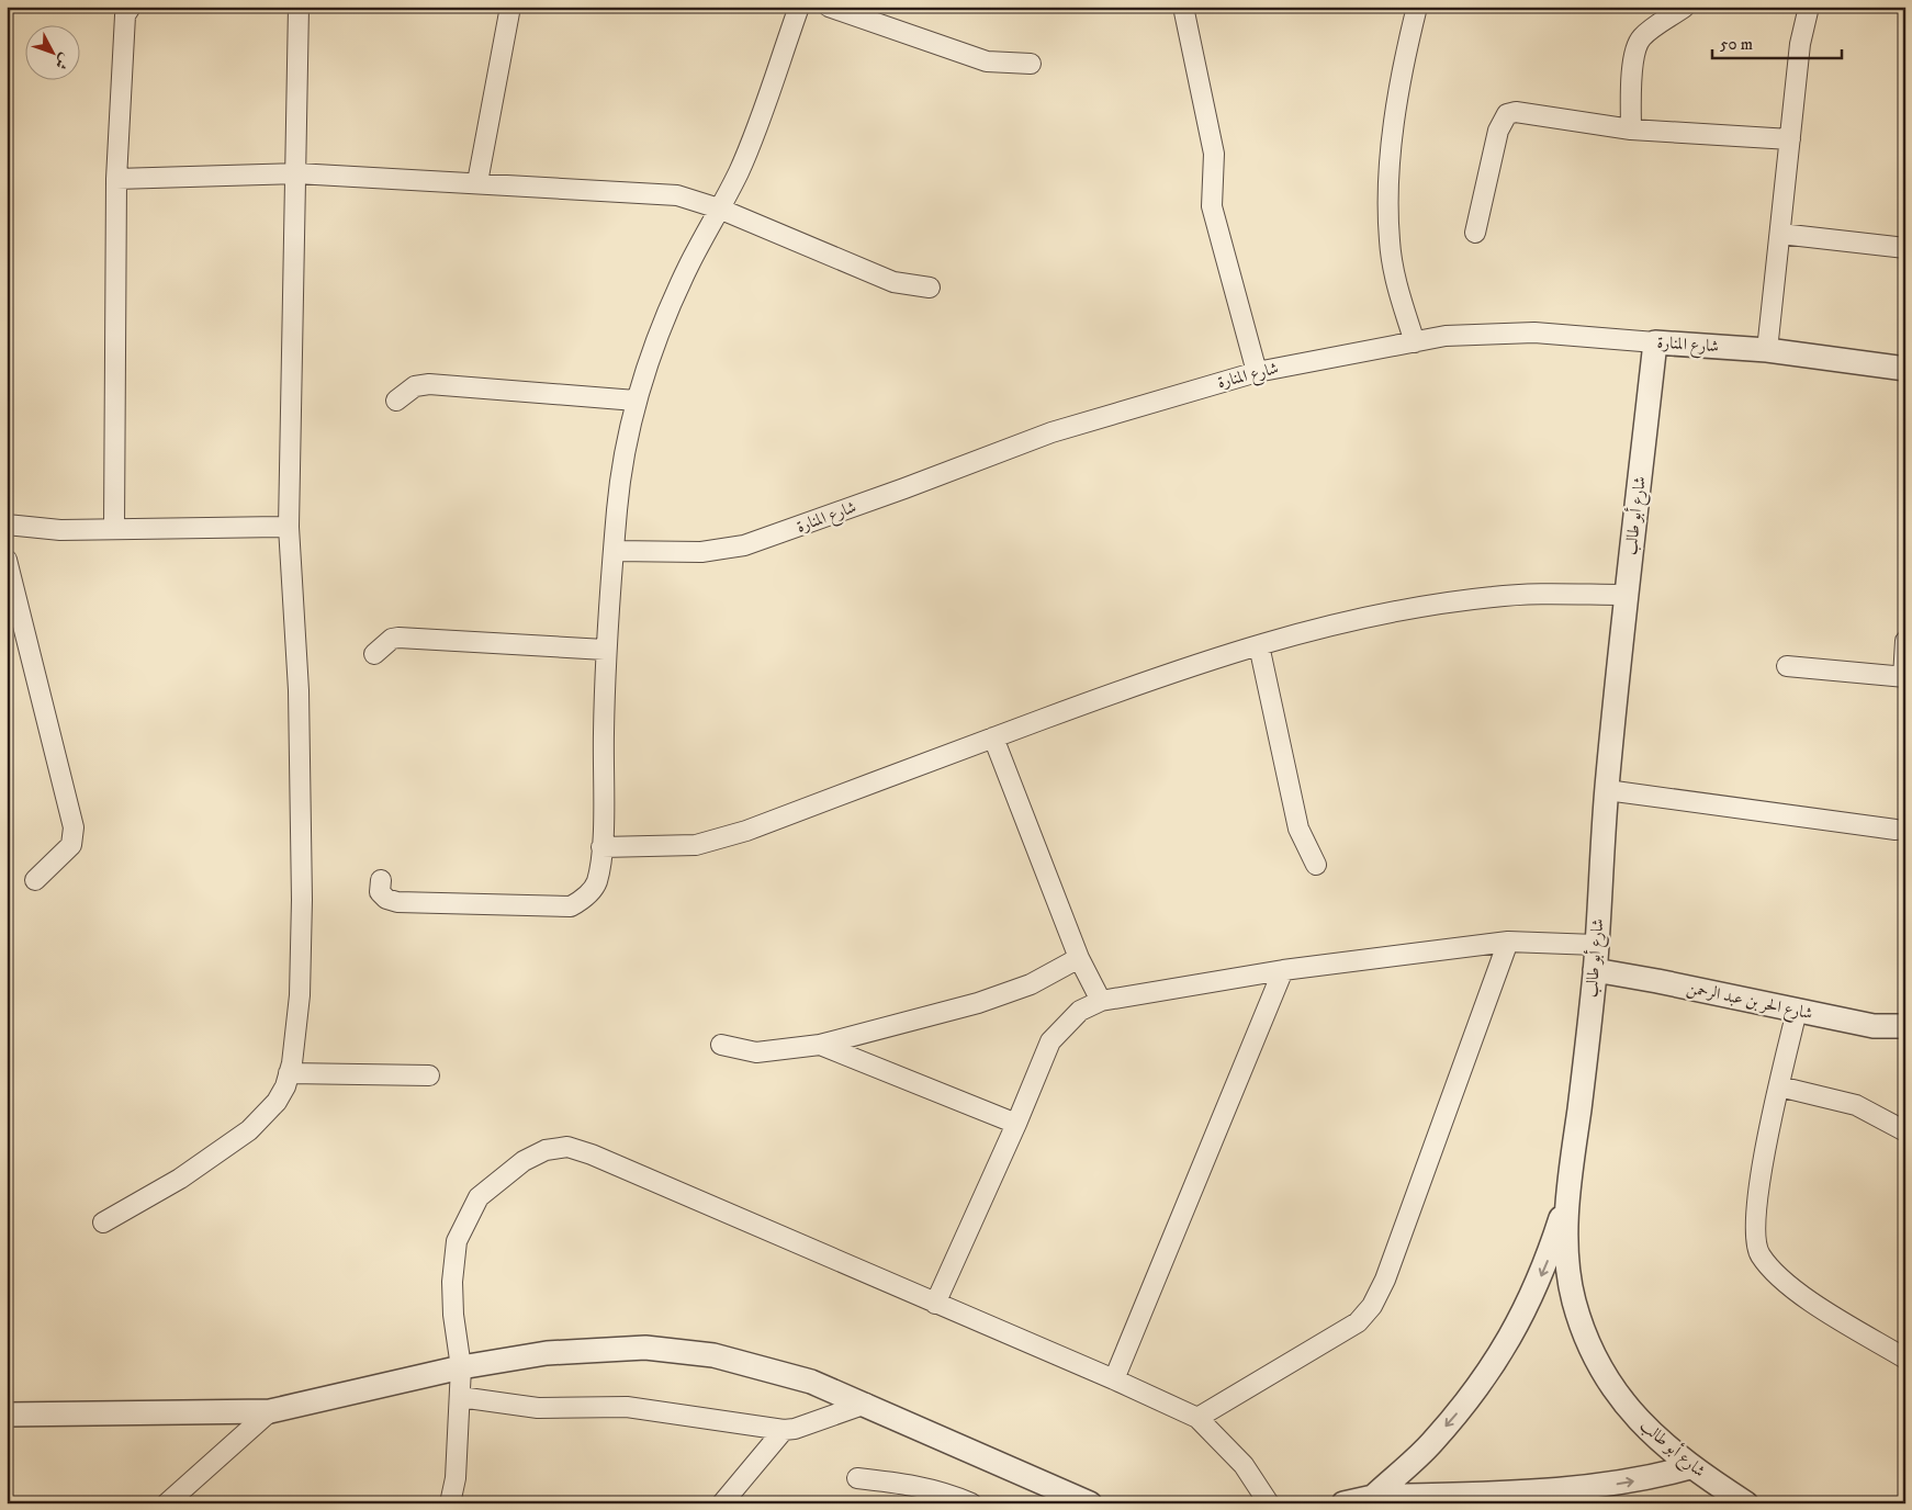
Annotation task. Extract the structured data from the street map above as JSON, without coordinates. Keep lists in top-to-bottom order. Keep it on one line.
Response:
{"streets":{"street":["شارع المنارة","شارع أبو طالب","شارع الحر بن عبد الرحمن"]},"crossings":[["شارع المنارة","شارع أبو طالب"],["شارع أبو طالب","شارع الحر بن عبد الرحمن"]],"scale_bar":"50 m","north":"bottom right"}
